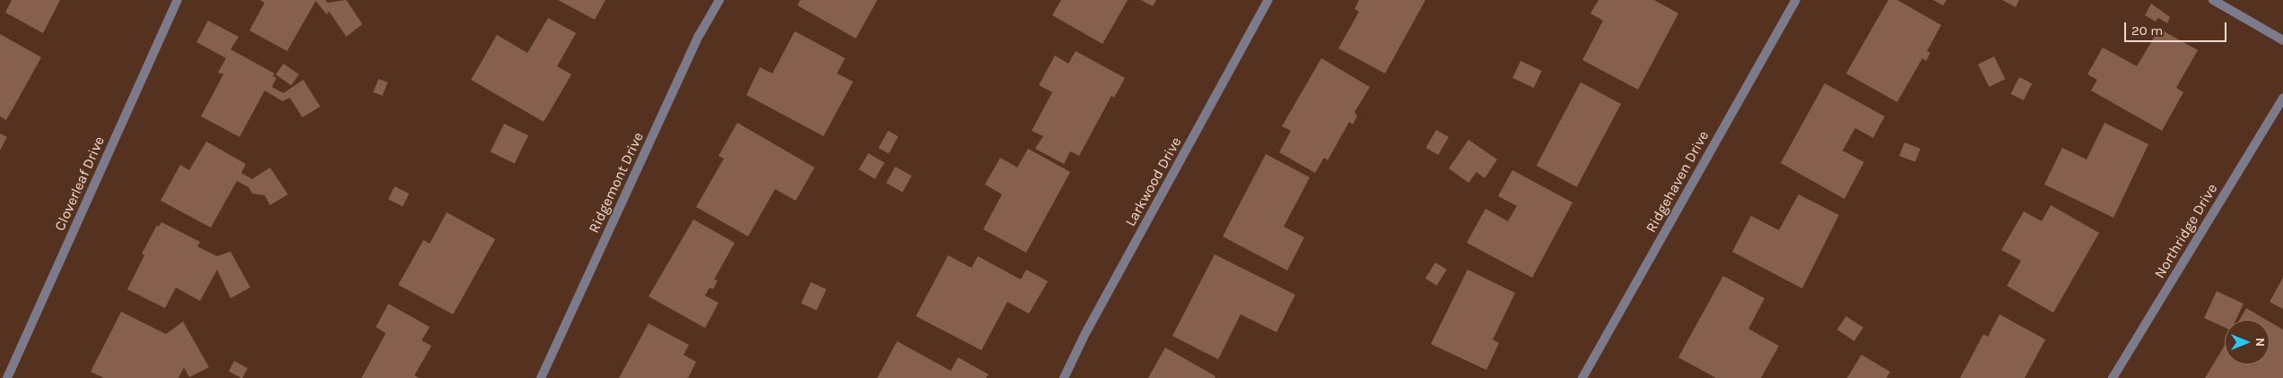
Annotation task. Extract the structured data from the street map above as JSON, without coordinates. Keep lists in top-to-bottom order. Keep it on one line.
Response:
{"streets":{"street":["Larkwood Drive","Ridgehaven Drive","Ridgemont Drive","Cloverleaf Drive","Northridge Drive"]},"scale_bar":"20 m","north":"right"}
